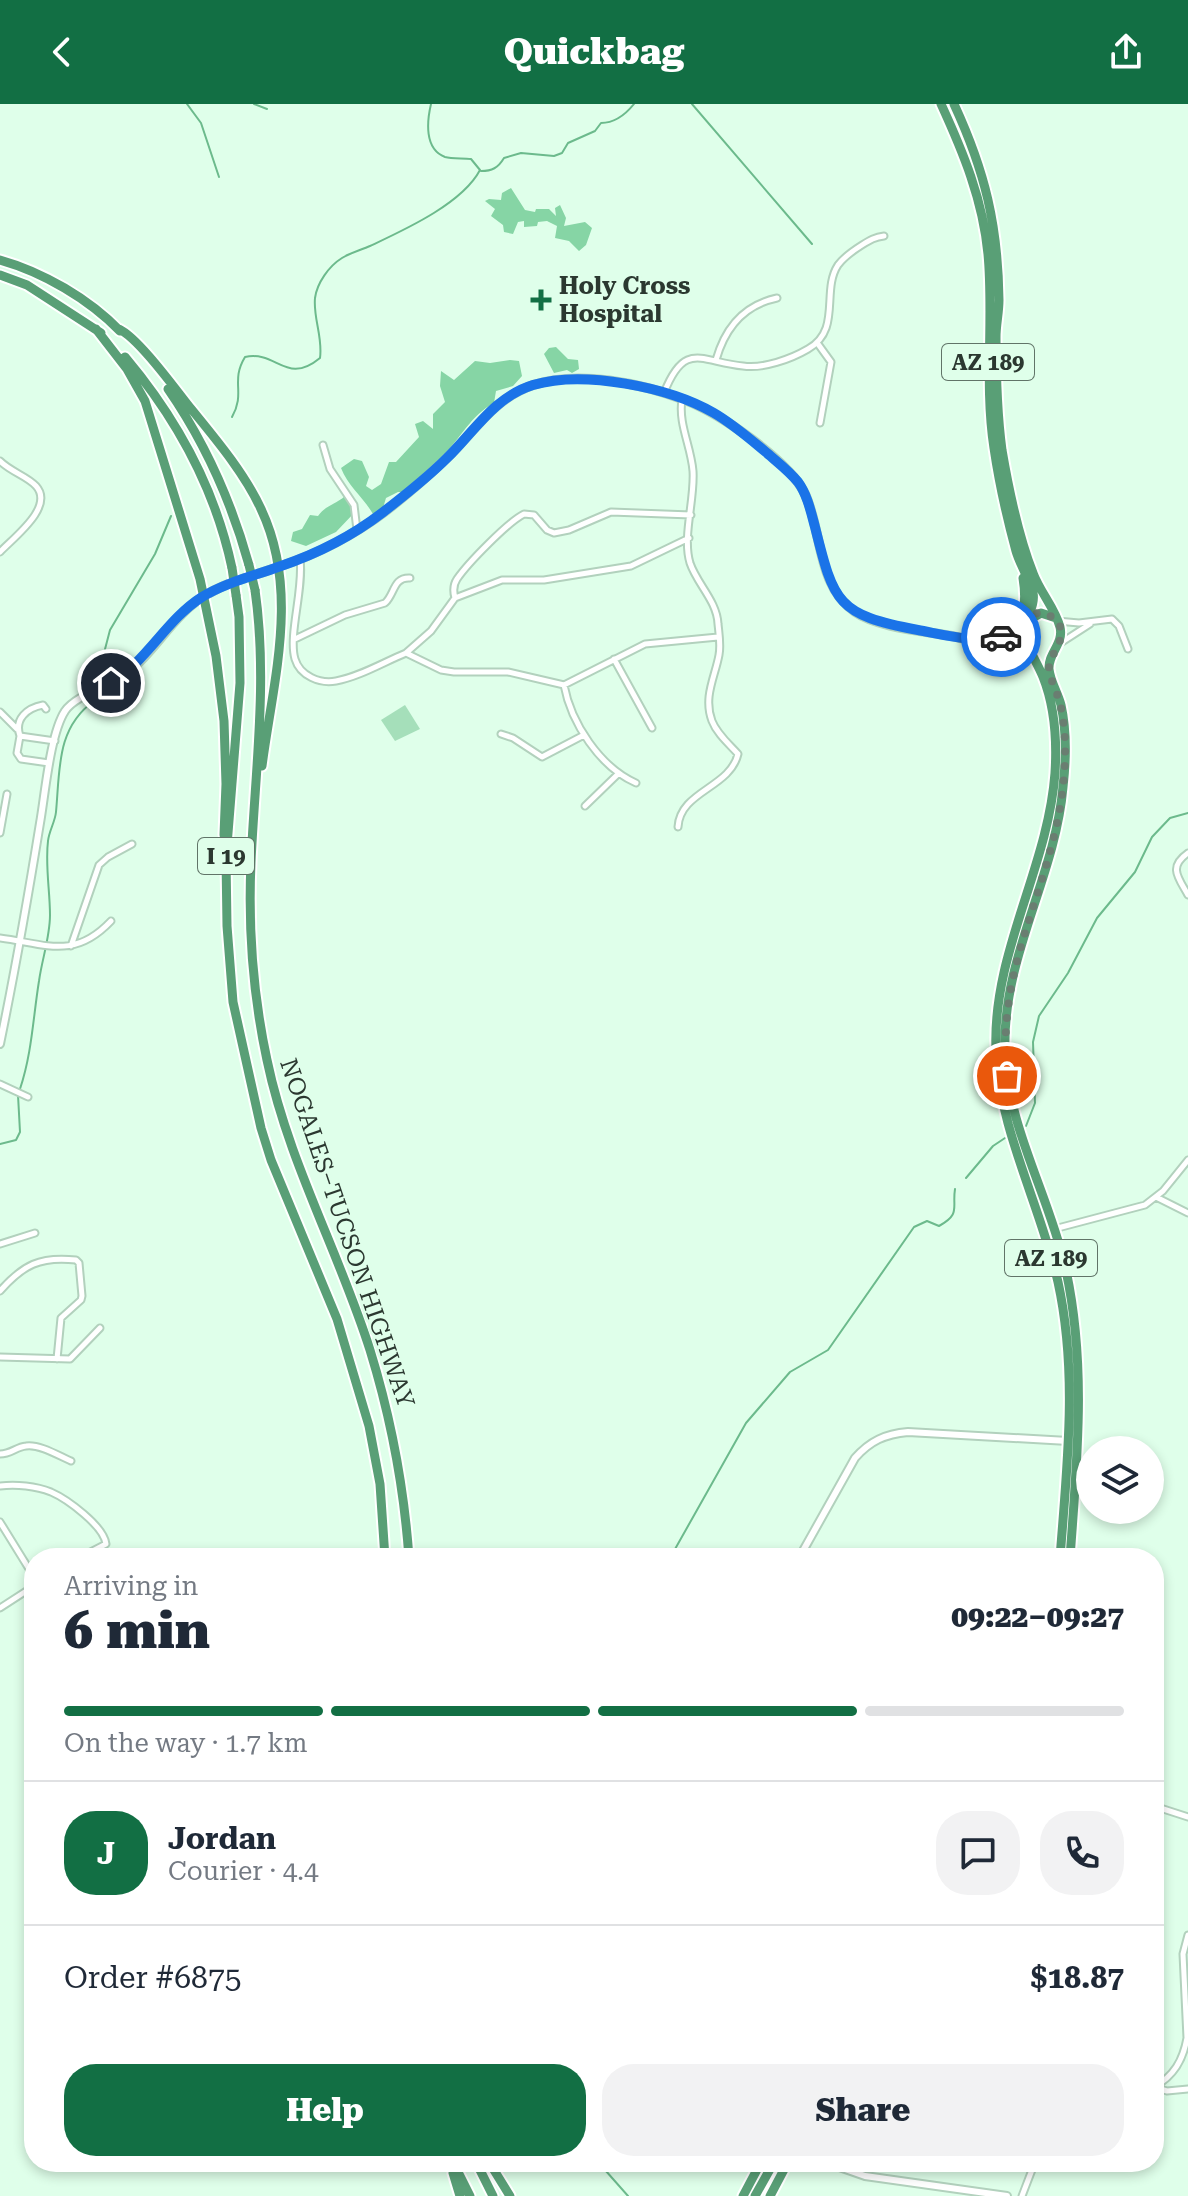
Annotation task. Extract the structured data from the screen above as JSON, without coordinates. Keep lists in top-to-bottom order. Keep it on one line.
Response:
{"streets":{"highway":["AZ 189","I 19","NOGALES–TUCSON HIGHWAY"]},"places":{"health":["Holy Cross Hospital"]},"page":{"header":"Quickbag","heading":["6 min","Arriving in","09:22–09:27"],"panel":["Jordan","Courier · 4.4","Order #6875","$18.87"],"bar":"On the way · 1.7 km","round":"J","buttons":["Help","Share"]}}
